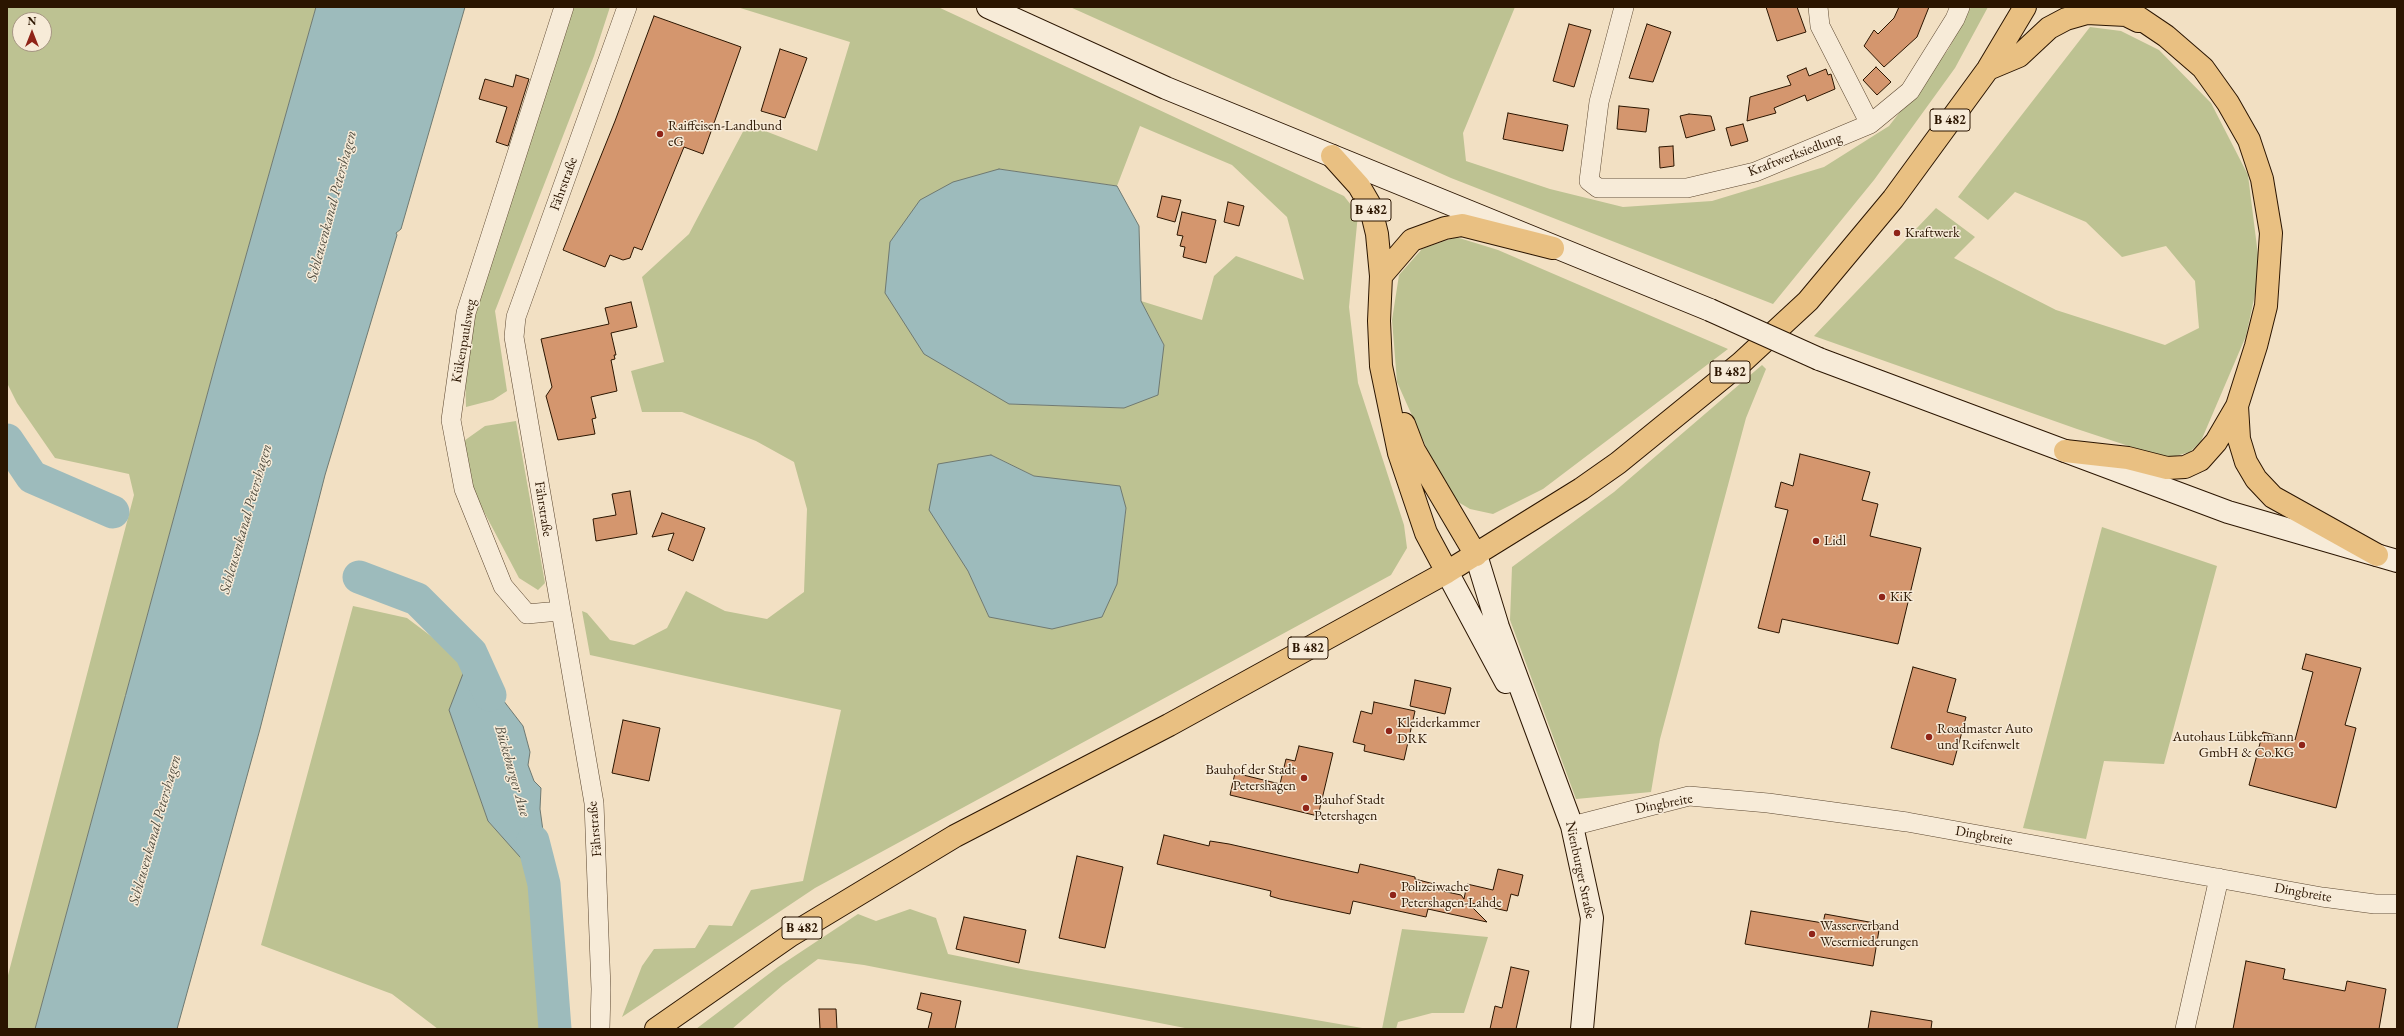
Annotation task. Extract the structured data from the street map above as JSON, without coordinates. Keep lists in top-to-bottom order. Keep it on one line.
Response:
{"streets":{"main road":["B 482","Nienburger Straße"],"street":["Kraftwerksiedlung","Fährstraße","Kükenpaulsweg","Dingbreite"]},"crossings":[["B 482","Nienburger Straße"],["Fährstraße","Kükenpaulsweg"],["Dingbreite","Nienburger Straße"]],"water":["Schleusenkanal Petershagen","Bückeburger Aue"],"places":["Raiffeisen-Landbund eG","Kraftwerk","Lidl","KiK","Kleiderkammer DRK","Roadmaster Auto und Reifenwelt","Autohaus Lübkemann GmbH & Co.KG","Bauhof der Stadt Petershagen","Bauhof Stadt Petershagen","Polizeiwache Petershagen-Lahde","Wasserverband Weserniederungen"],"north":"top"}
